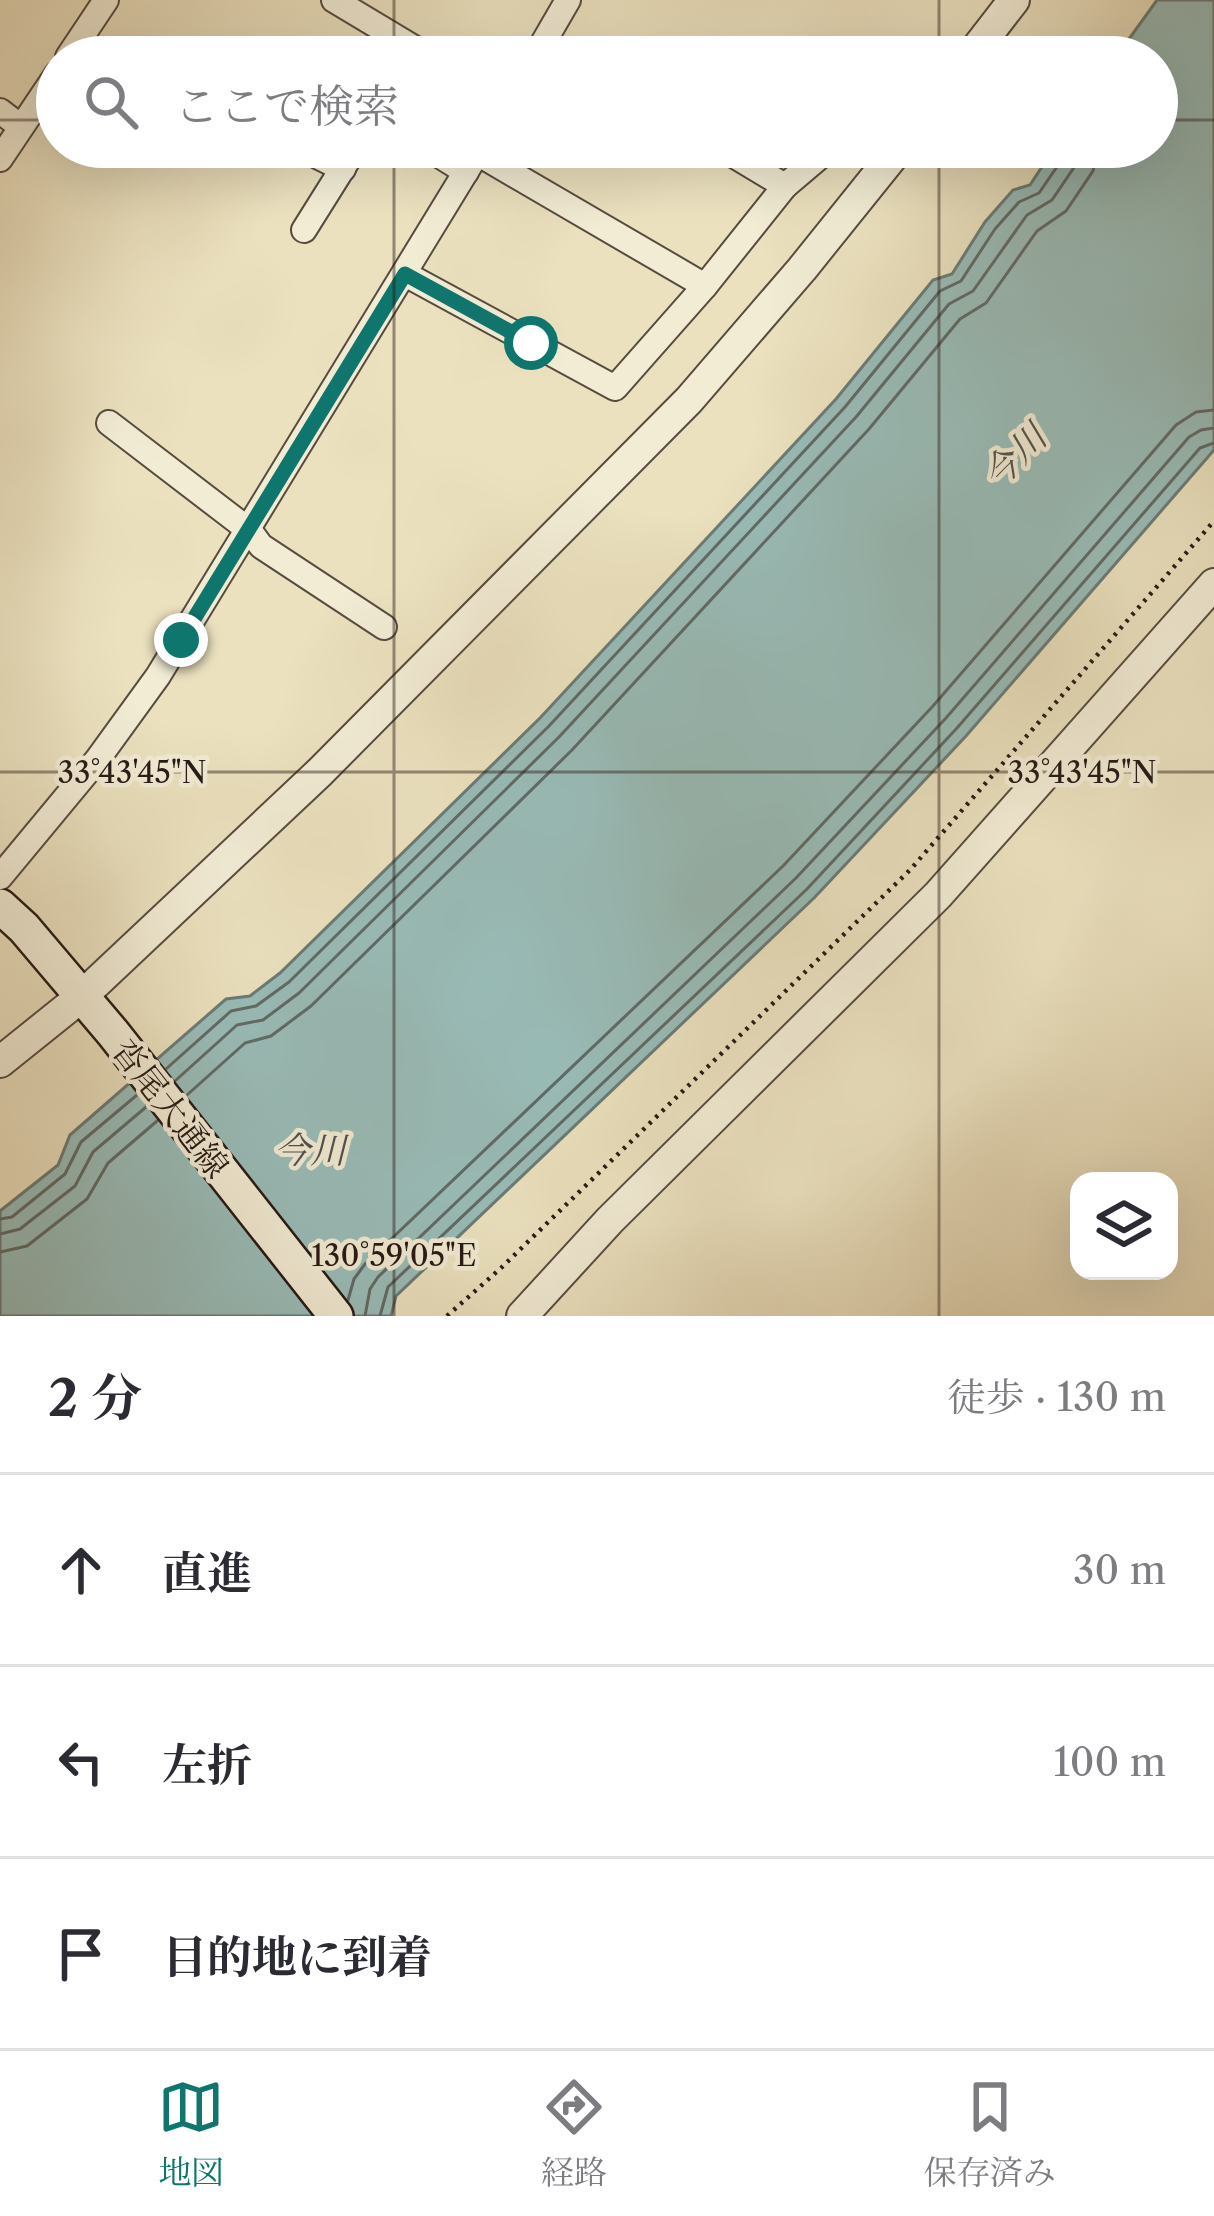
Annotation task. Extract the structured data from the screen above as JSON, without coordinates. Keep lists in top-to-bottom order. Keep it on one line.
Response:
{"streets":{"main road":["沓尾大通線"]},"water":["今川"],"page":{"search":"ここで検索","heading":["2 分","徒歩 · 130 m"],"list":[["直進","30 m"],["左折","100 m"],"目的地に到着"],"nav":["地図","経路","保存済み"]},"coordinates":["33°43'45\"N","130°59'05\"E"]}
